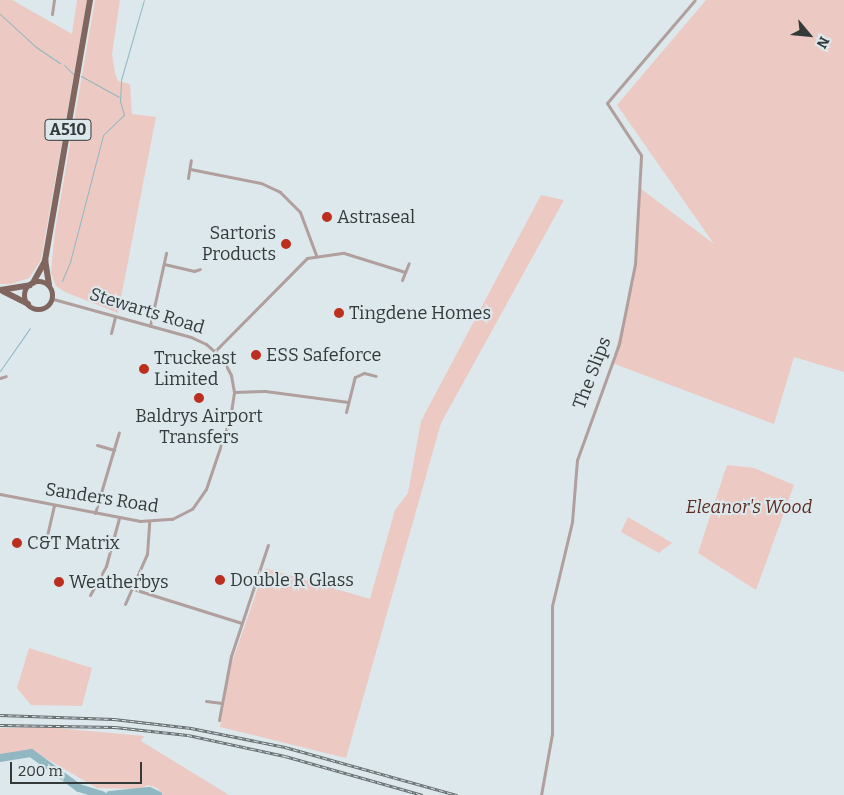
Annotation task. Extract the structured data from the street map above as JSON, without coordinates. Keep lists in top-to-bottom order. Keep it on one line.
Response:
{"streets":{"main road":["A510"],"street":["Stewarts Road","The Slips","Sanders Road"]},"crossings":[["A510","Stewarts Road"],["Stewarts Road","Sanders Road"]],"parks":["Eleanor's Wood"],"places":["Astraseal","Sartoris Products","Tingdene Homes","ESS Safeforce","Truckeast Limited","Baldrys Airport Transfers","C&T Matrix","Double R Glass","Weatherbys"],"scale_bar":"200 m","north":"bottom right"}
